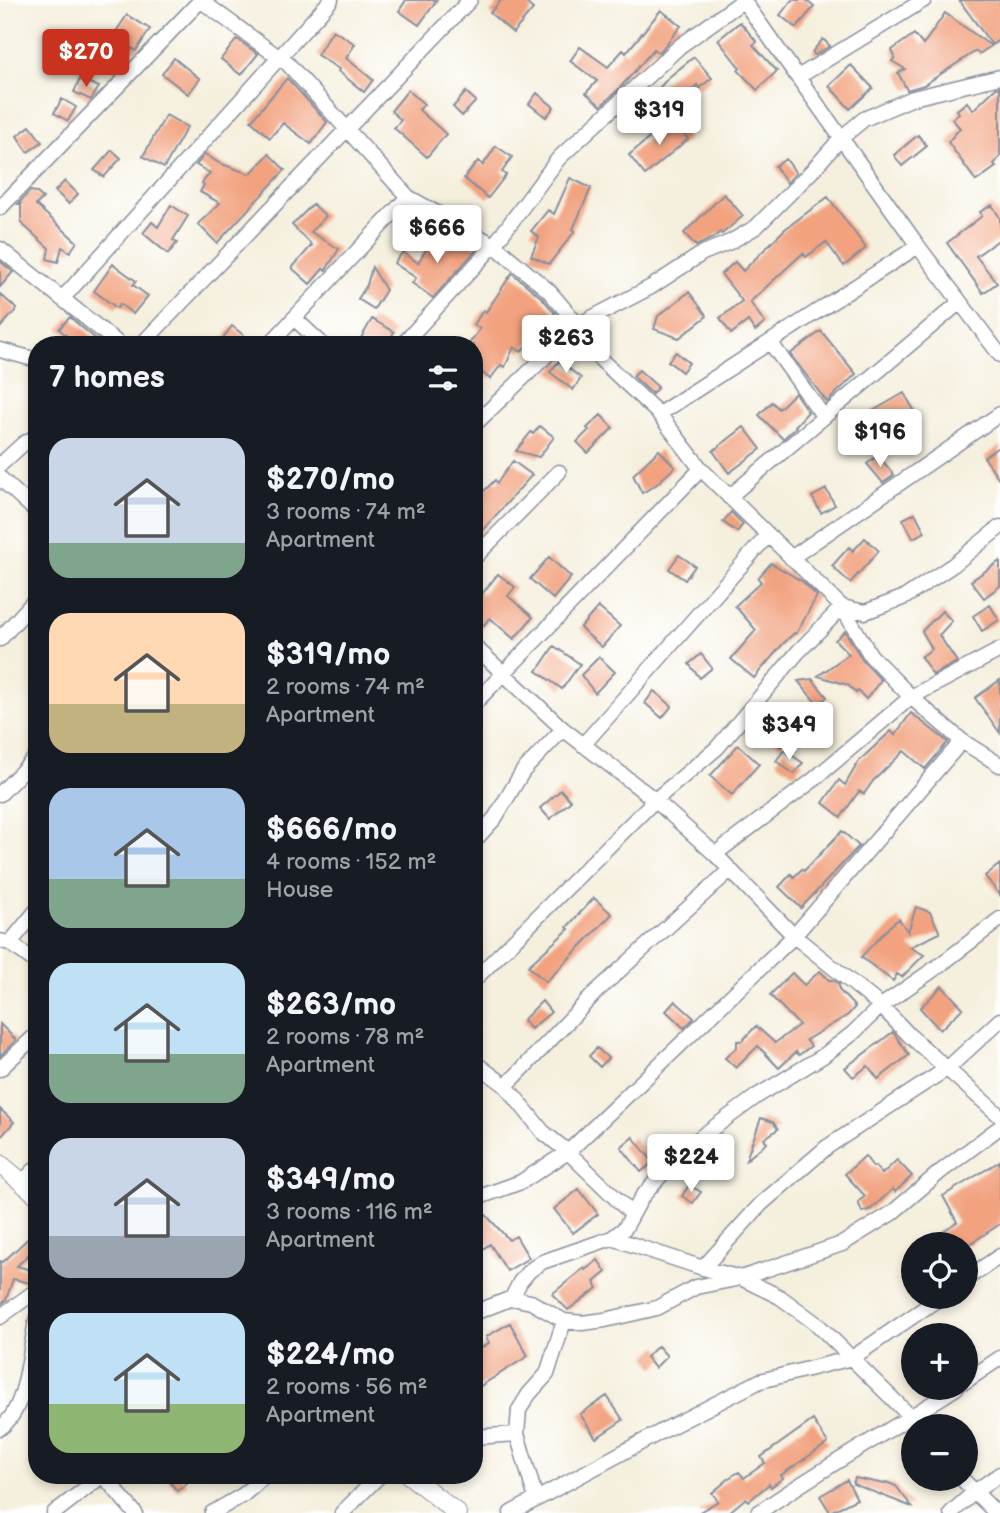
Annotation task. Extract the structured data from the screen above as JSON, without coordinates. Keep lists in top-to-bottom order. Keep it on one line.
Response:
{"page":{"price":["$270","$319","$666","$263","$196","$349","$224"],"heading":"7 homes","list":[{"name":"$270/mo","note":"3 rooms · 74 m² · Apartment"},{"name":"$319/mo","note":"2 rooms · 74 m² · Apartment"},{"name":"$666/mo","note":"4 rooms · 152 m² · House"},{"name":"$263/mo","note":"2 rooms · 78 m² · Apartment"},{"name":"$349/mo","note":"3 rooms · 116 m² · Apartment"},{"name":"$224/mo","note":"2 rooms · 56 m² · Apartment"}],"map_buttons":["+","−"]}}
